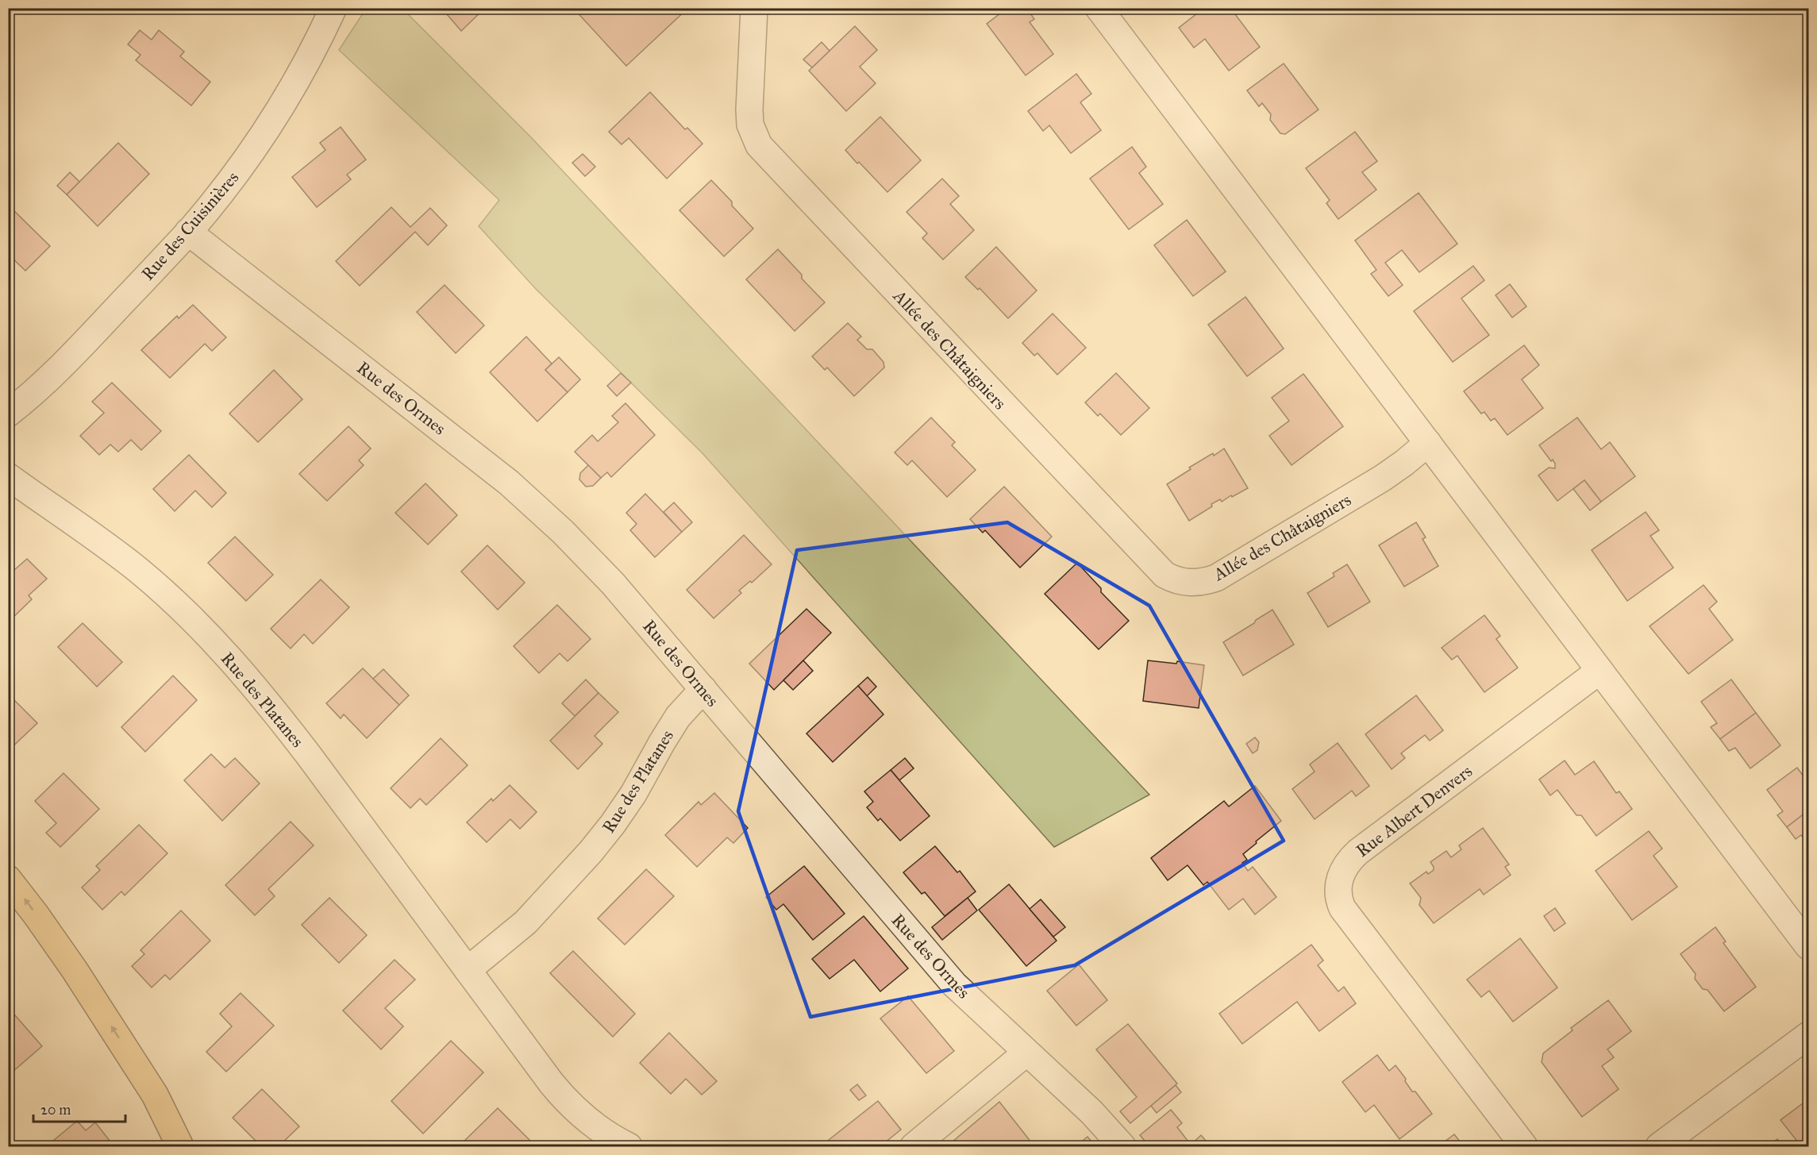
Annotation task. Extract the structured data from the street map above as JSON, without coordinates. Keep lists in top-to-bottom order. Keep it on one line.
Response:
{"streets":{"street":["Rue des Cuisinières","Allée des Châtaigniers","Rue des Ormes","Rue des Platanes","Rue Albert Denvers"]},"crossings":[["Rue des Cuisinières","Rue des Ormes"],["Rue des Ormes","Rue des Platanes"]],"scale_bar":"20 m"}
